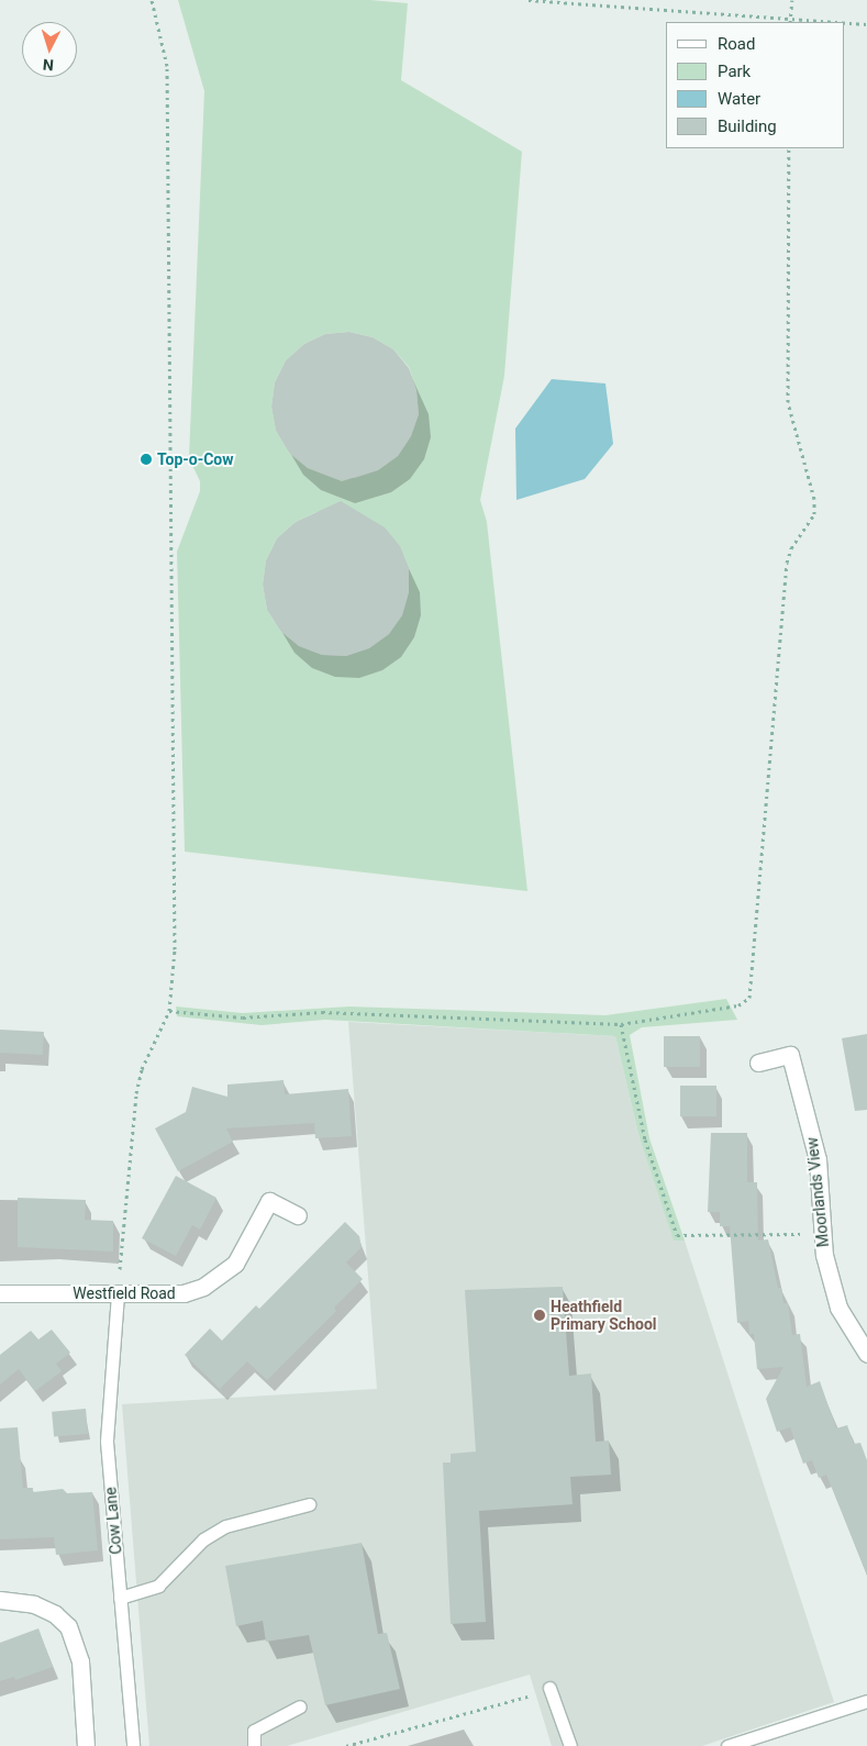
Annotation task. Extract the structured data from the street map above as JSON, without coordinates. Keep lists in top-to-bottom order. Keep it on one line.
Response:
{"streets":{"street":["Moorlands View","Westfield Road"],"lane":["Cow Lane"]},"crossings":[["Westfield Road","Cow Lane"]],"places":["Top-o-Cow","Heathfield Primary School"],"legend":["Road","Park","Water","Building"],"north":"bottom"}
